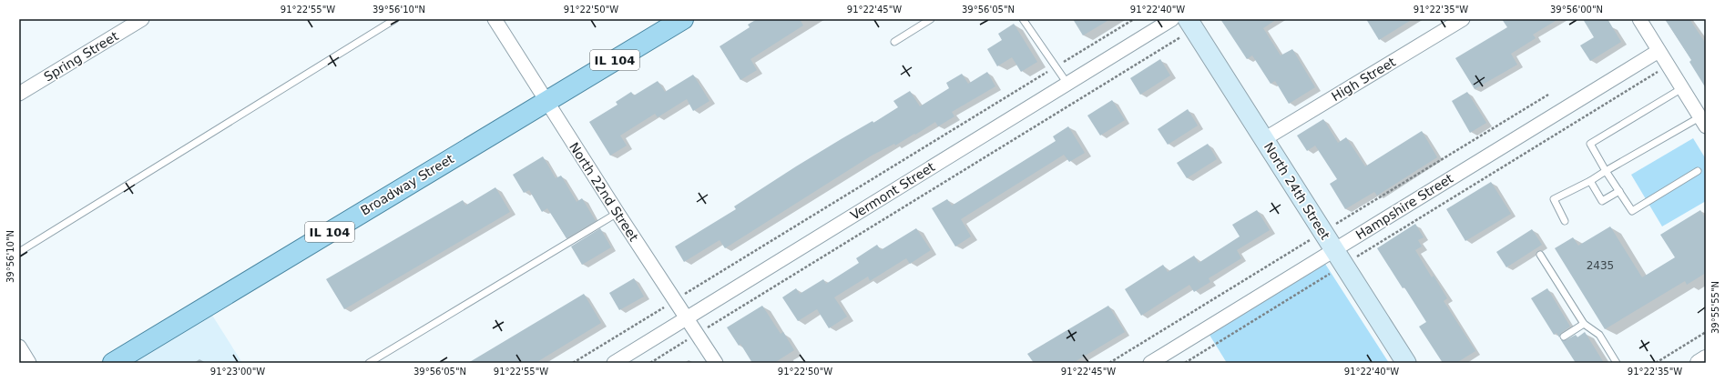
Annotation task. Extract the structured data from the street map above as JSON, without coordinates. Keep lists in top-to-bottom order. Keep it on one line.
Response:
{"streets":{"main road":["IL 104","Broadway Street","North 24th Street"],"street":["Spring Street","High Street","Vermont Street","North 22nd Street","Hampshire Street"]},"crossings":[["High Street","North 24th Street"],["Broadway Street","North 22nd Street"],["Vermont Street","North 22nd Street"],["North 24th Street","Hampshire Street"]],"house_numbers":["2435"],"coordinates":["91°22'55\"W","39°56'10\"N","91°22'50\"W","91°22'45\"W","39°56'05\"N","91°22'40\"W","91°22'35\"W","39°56'00\"N","39°55'55\"N","91°23'00\"W"]}
